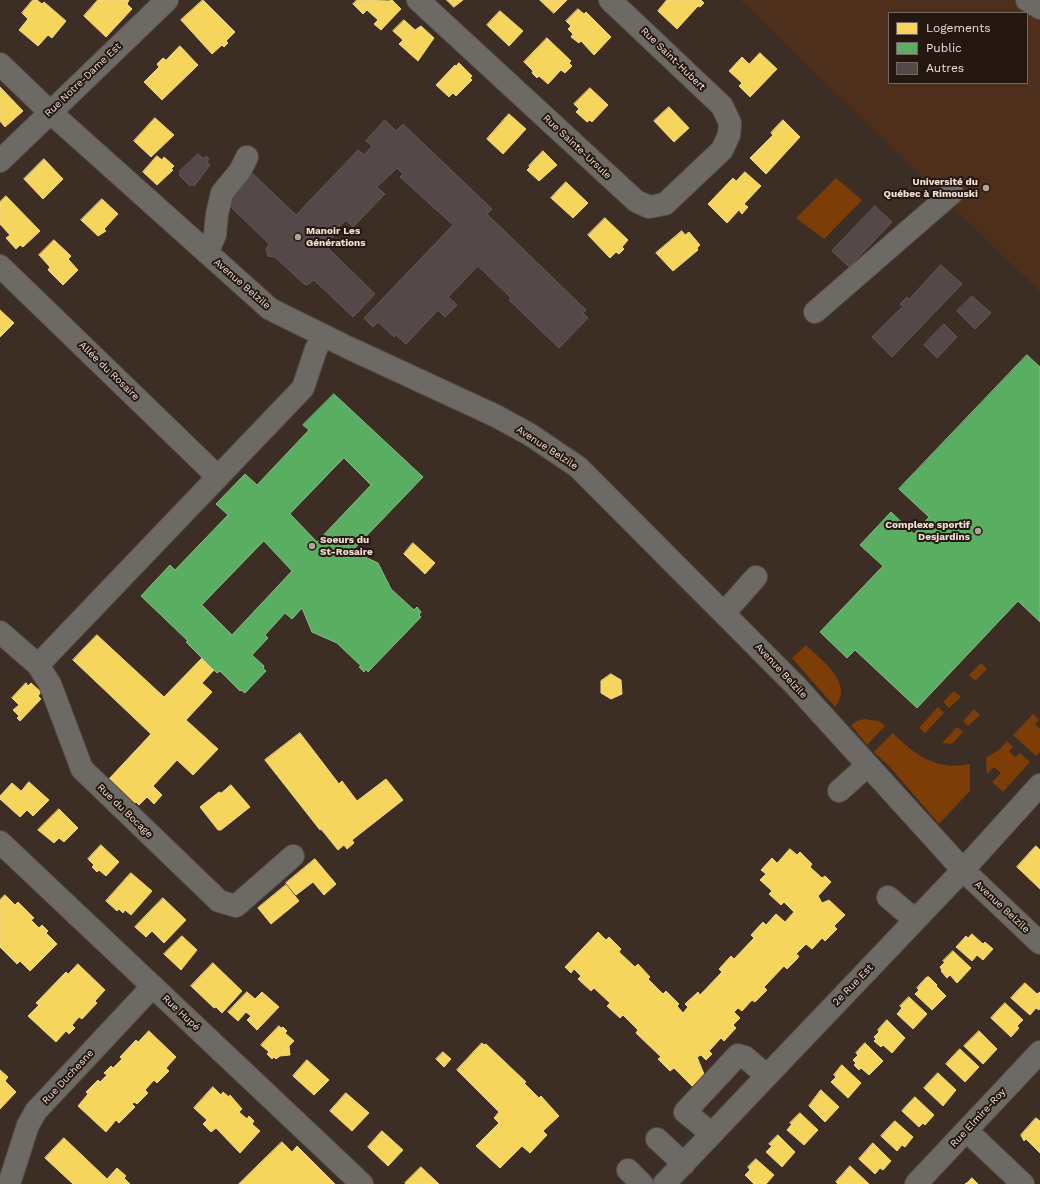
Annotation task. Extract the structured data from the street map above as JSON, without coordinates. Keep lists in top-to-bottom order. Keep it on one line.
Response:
{"streets":{"street":["Rue Saint-Hubert","Rue Notre-Dame Est","Rue Sainte-Ursule","Avenue Belzile","Allée du Rosaire","Rue du Bocage","2e Rue Est","Rue Hupé","Rue Duchesne","Rue Elmire-Roy"]},"crossings":[["Rue Saint-Hubert","Rue Sainte-Ursule"],["Rue Notre-Dame Est","Avenue Belzile"],["Avenue Belzile","2e Rue Est"],["Rue Hupé","Rue Duchesne"]],"places":["Université du Québec à Rimouski","Manoir Les Générations","Complexe sportif Desjardins","Soeurs du St-Rosaire"],"legend":["Logements","Public","Autres"]}
